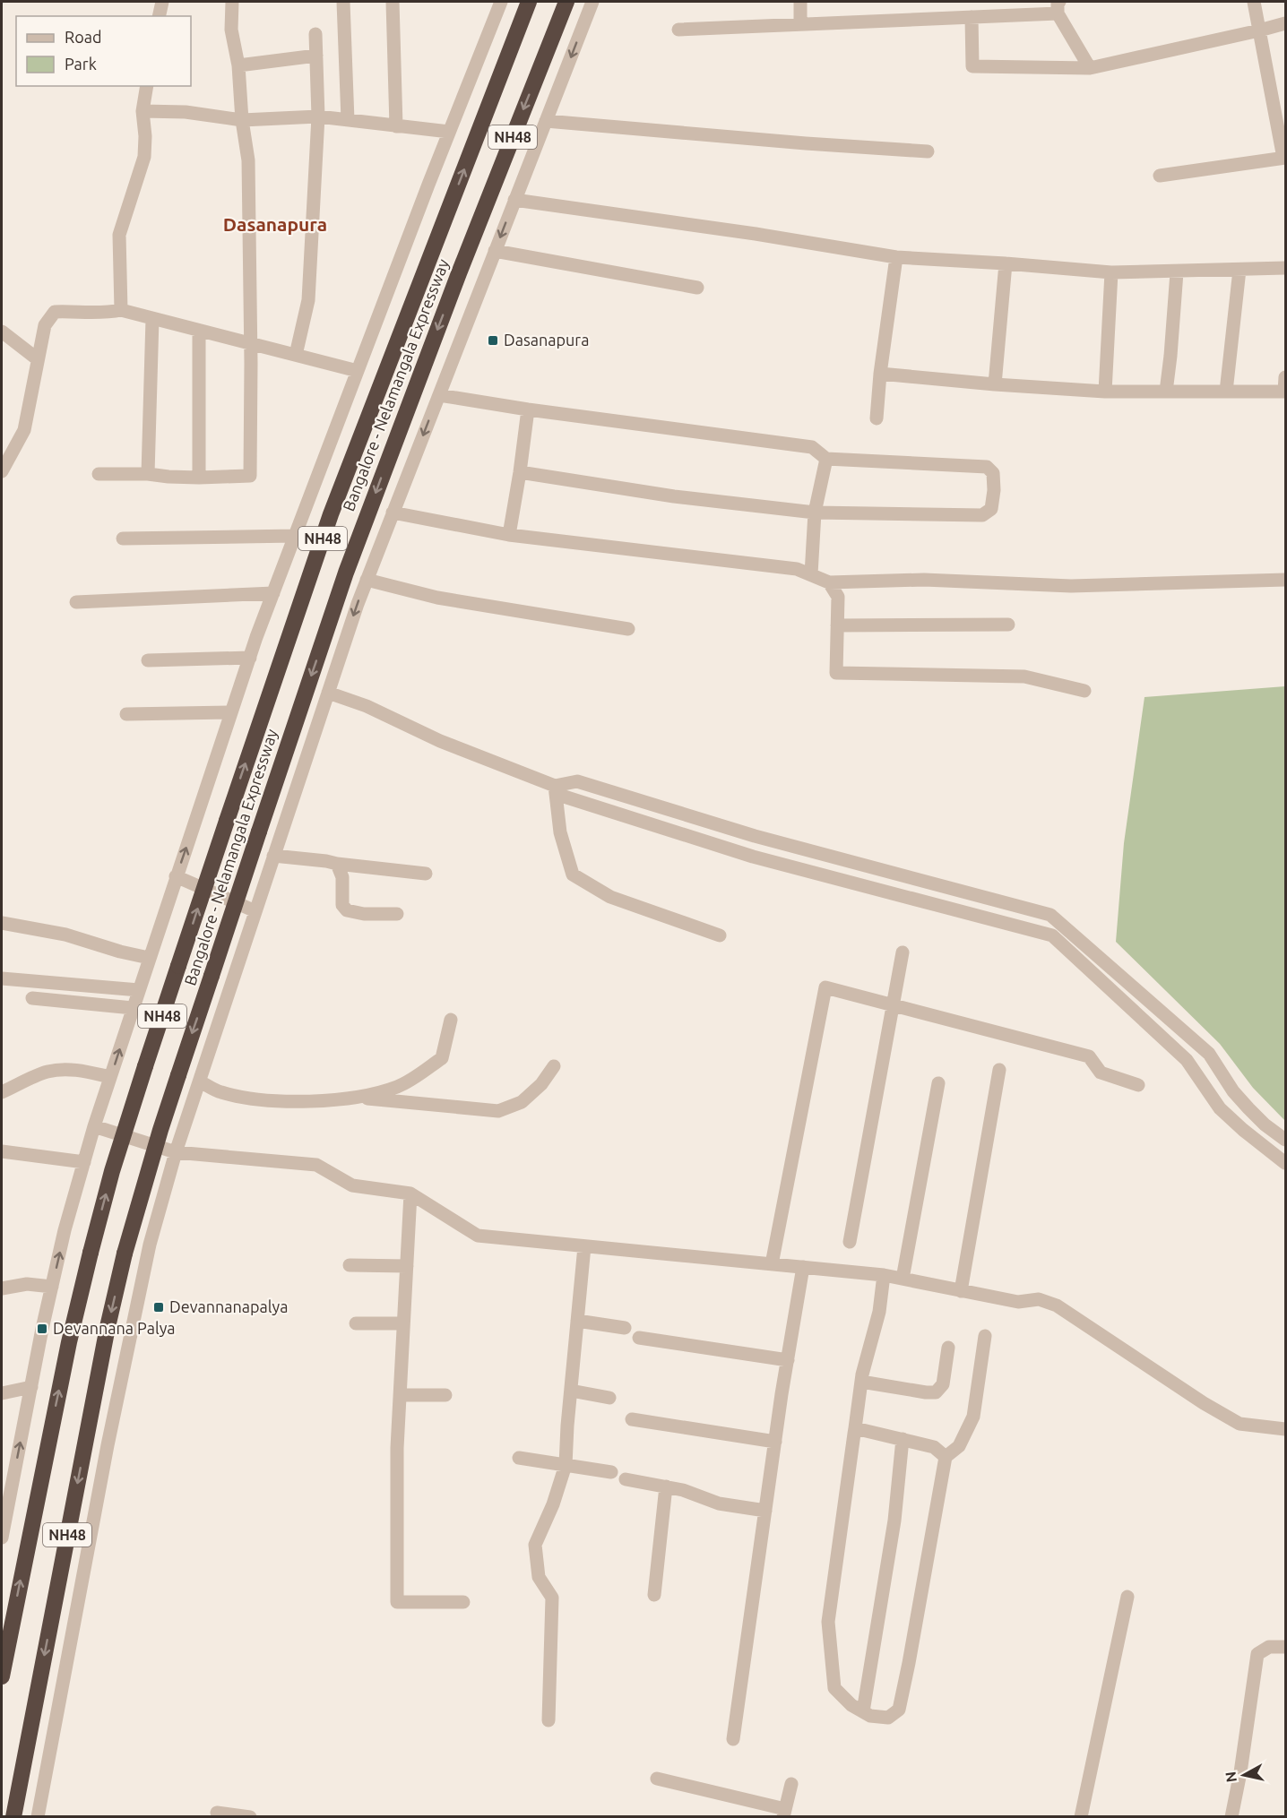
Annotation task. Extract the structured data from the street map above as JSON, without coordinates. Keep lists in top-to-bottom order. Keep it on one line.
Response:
{"streets":{"highway":["NH48","Bangalore - Nelamangala Expressway"]},"districts":["Dasanapura"],"places":{"transit":["Dasanapura","Devannanapalya","Devannana Palya"]},"legend":["Road","Park"],"north":"left"}
